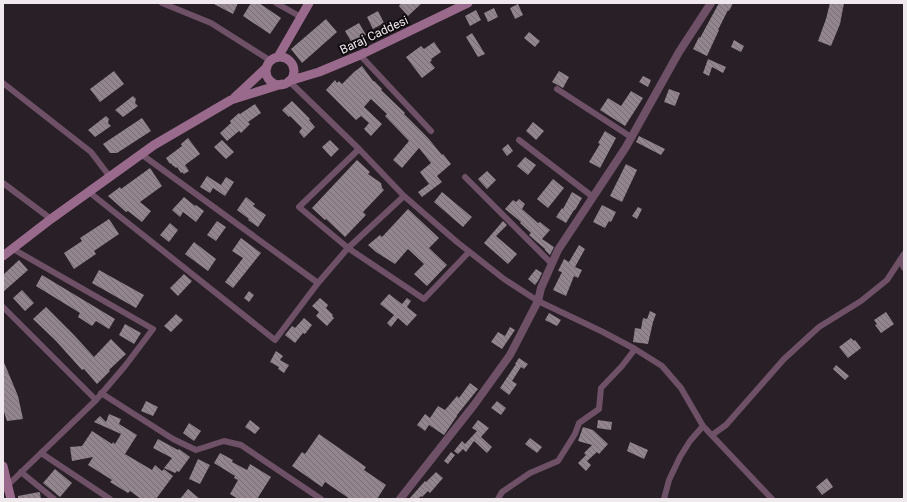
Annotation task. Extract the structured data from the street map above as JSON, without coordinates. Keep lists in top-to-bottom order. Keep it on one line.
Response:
{"streets":{"main road":["Baraj Caddesi"]}}
